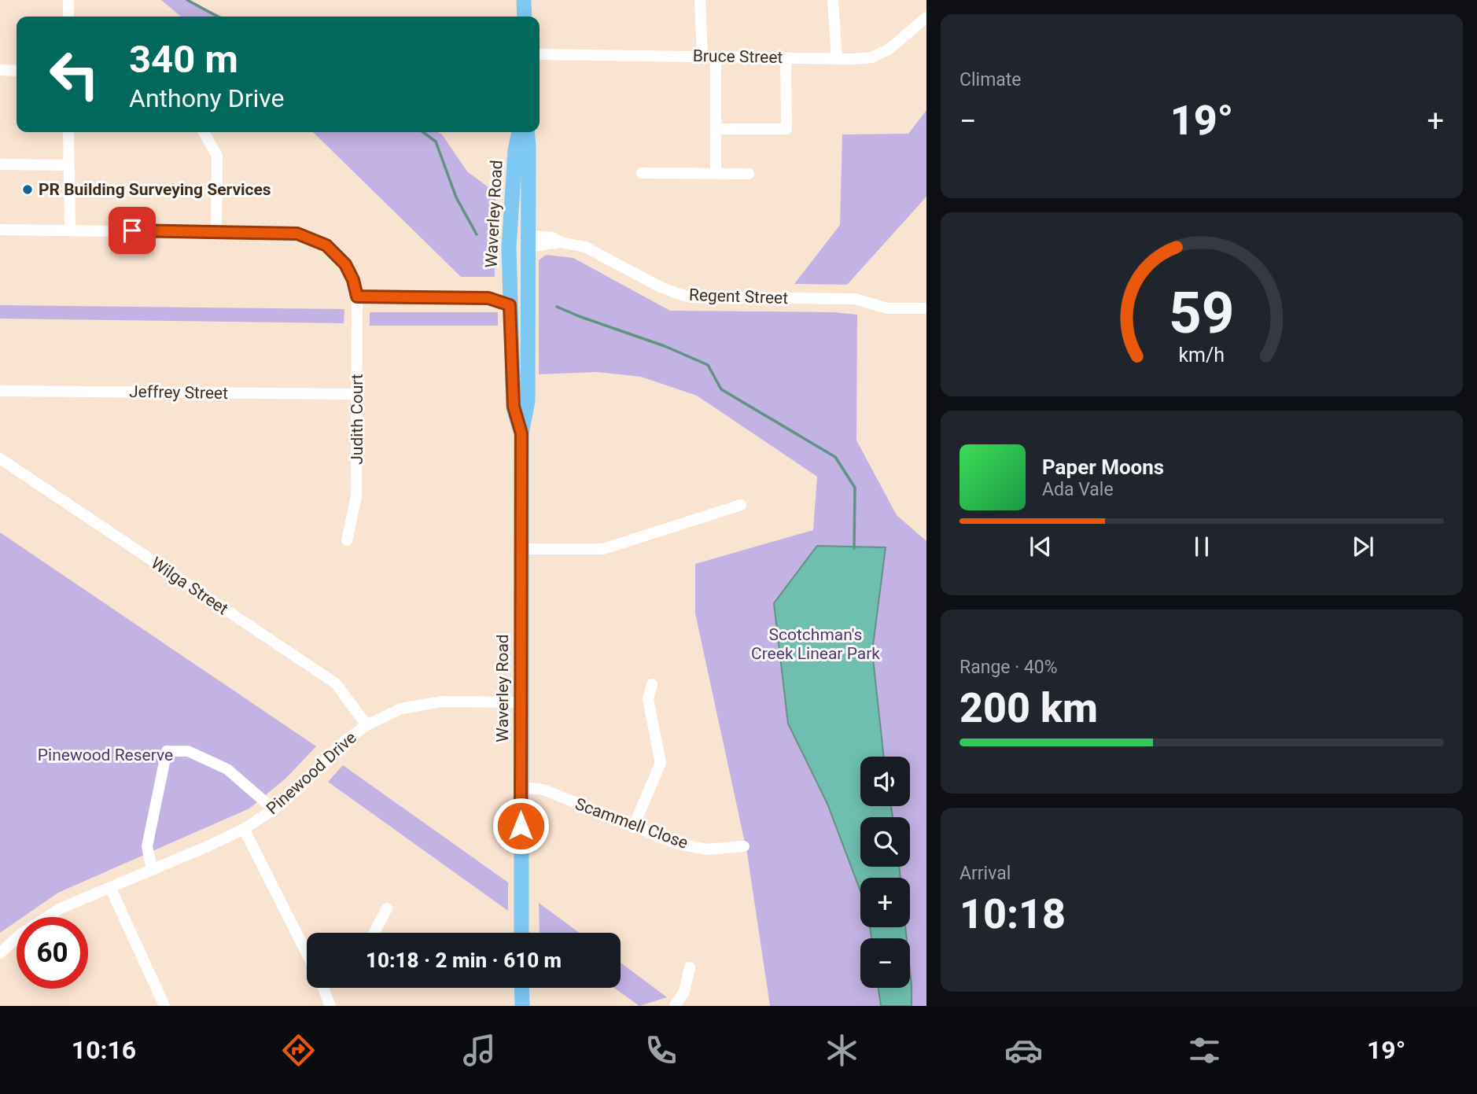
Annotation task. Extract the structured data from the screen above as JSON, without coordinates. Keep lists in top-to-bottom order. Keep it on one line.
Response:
{"streets":{"main road":["Waverley Road"],"street":["Bruce Street","Regent Street","Jeffrey Street","Judith Court","Wilga Street","Pinewood Drive","Scammell Close"]},"crossings":[["Waverley Road","Regent Street"],["Waverley Road","Pinewood Drive"],["Waverley Road","Scammell Close"],["Jeffrey Street","Judith Court"],["Wilga Street","Pinewood Drive"]],"parks":["Scotchman's Creek Linear Park","Pinewood Reserve"],"places":["PR Building Surveying Services"],"page":{"tile":["Climate",["Range · 40%","200 km"],["Arrival","10:18"]],"turn":["340 m","Anthony Drive"],"heat":["−","19°","+"],"song":["Paper Moons","Ada Vale"],"map_buttons":["+","−"],"limit":"60","trip":"10:18 · 2 min · 610 m","tabs":["10:16","19°"],"gauge":["59","km/h"]}}
